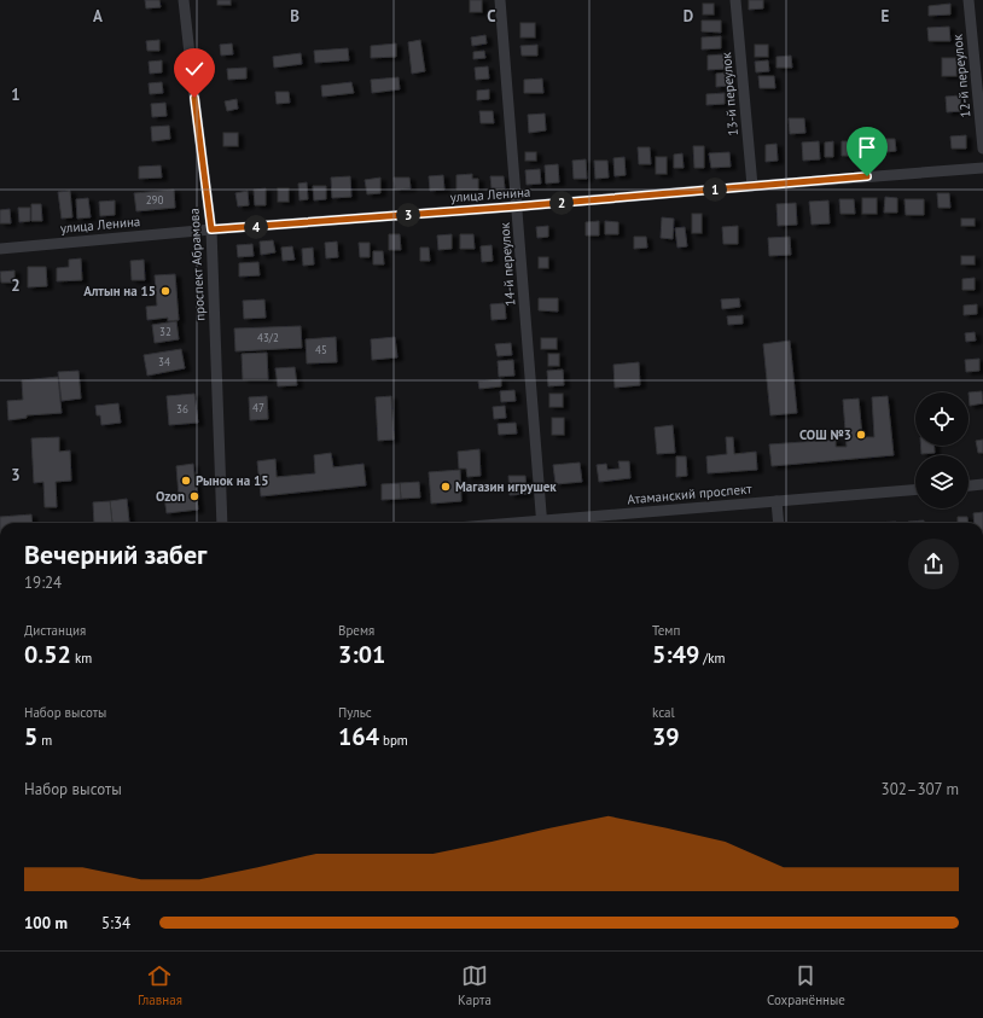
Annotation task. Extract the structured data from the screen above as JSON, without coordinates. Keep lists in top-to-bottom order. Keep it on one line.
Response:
{"streets":{"street":["12-й переулок","13-й переулок","улица Ленина","проспект Абрамова","14-й переулок","Атаманский проспект"]},"crossings":[["13-й переулок","улица Ленина"],["улица Ленина","проспект Абрамова"],["улица Ленина","14-й переулок"]],"places":["Алтын на 15","СОШ №3","Рынок на 15","Магазин игрушек","Ozon"],"house_numbers":["290","32","43/2","45","34","47","36"],"page":{"pins":["1","2","3","4"],"heading":["Вечерний забег","19:24"],"stats":[["Дистанция","0.52 km"],["Время","3:01"],["Темп","5:49 /km"],["Набор высоты","5 m"],["Пульс","164 bpm"],["kcal","39"]],"chart":["Набор высоты","302–307 m"],"list":[{"name":"100 m","note":"5:34"}],"tabs":["Главная","Карта","Сохранённые"]},"grid":{"columns":["A","B","C","D","E"],"rows":["1","2","3"]}}
